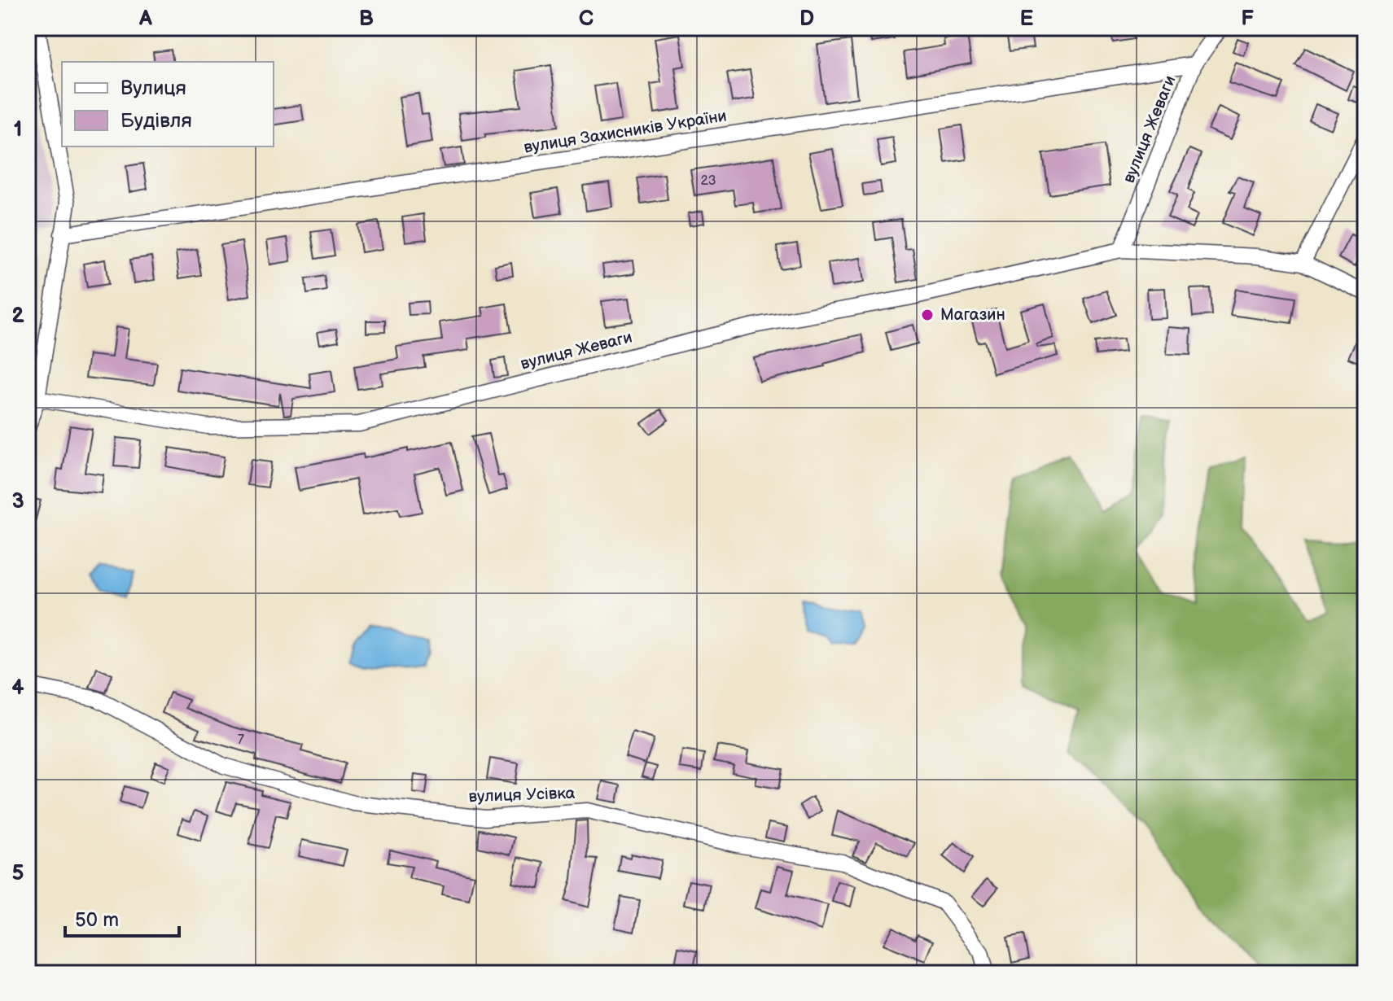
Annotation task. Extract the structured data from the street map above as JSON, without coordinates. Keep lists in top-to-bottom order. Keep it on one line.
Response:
{"streets":{"street":["вулиця Жеваги","вулиця Захисників України","вулиця Усівка"]},"crossings":[["вулиця Жеваги","вулиця Захисників України"]],"places":["Магазин"],"house_numbers":["23","7"],"legend":["Вулиця","Будівля"],"scale_bar":"50 m","grid":{"columns":["A","B","C","D","E","F"],"rows":["1","2","3","4","5"]}}
